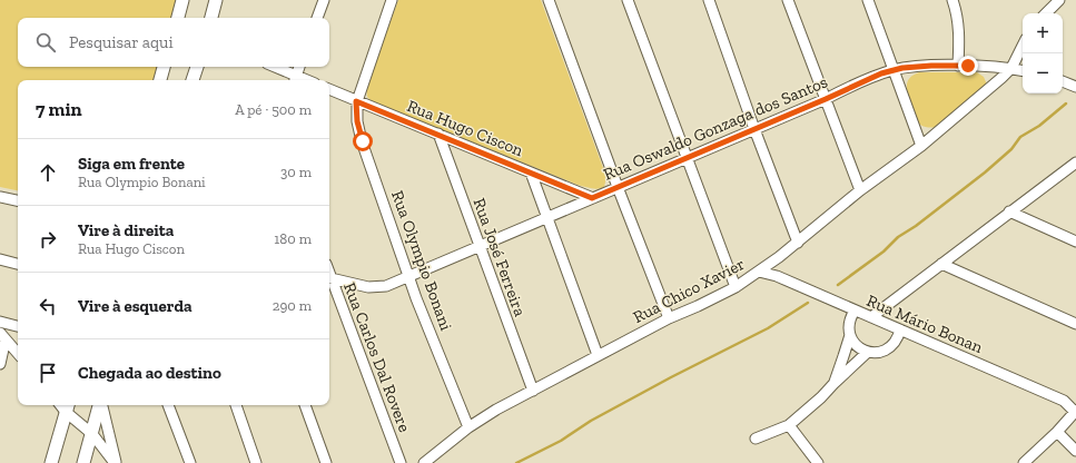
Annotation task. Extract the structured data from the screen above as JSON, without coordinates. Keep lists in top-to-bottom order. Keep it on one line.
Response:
{"streets":{"street":["Rua Hugo Ciscon","Rua Oswaldo Gonzaga dos Santos","Rua José Ferreira","Rua Olympio Bonani","Rua Chico Xavier","Rua Mário Bonan","Rua Carlos Dal Rovere"]},"crossings":[["Rua Hugo Ciscon","Rua Oswaldo Gonzaga dos Santos"],["Rua Hugo Ciscon","Rua José Ferreira"],["Rua Hugo Ciscon","Rua Olympio Bonani"],["Rua Oswaldo Gonzaga dos Santos","Rua José Ferreira"],["Rua Oswaldo Gonzaga dos Santos","Rua Olympio Bonani"],["Rua Oswaldo Gonzaga dos Santos","Rua Chico Xavier"],["Rua José Ferreira","Rua Chico Xavier"],["Rua Olympio Bonani","Rua Chico Xavier"],["Rua Chico Xavier","Rua Mário Bonan"]],"page":{"map_buttons":["+","−"],"search":"Pesquisar aqui","heading":["7 min","A pé · 500 m"],"list":[["Siga em frente","Rua Olympio Bonani","30 m"],["Vire à direita","Rua Hugo Ciscon","180 m"],["Vire à esquerda","290 m"],"Chegada ao destino"]}}
